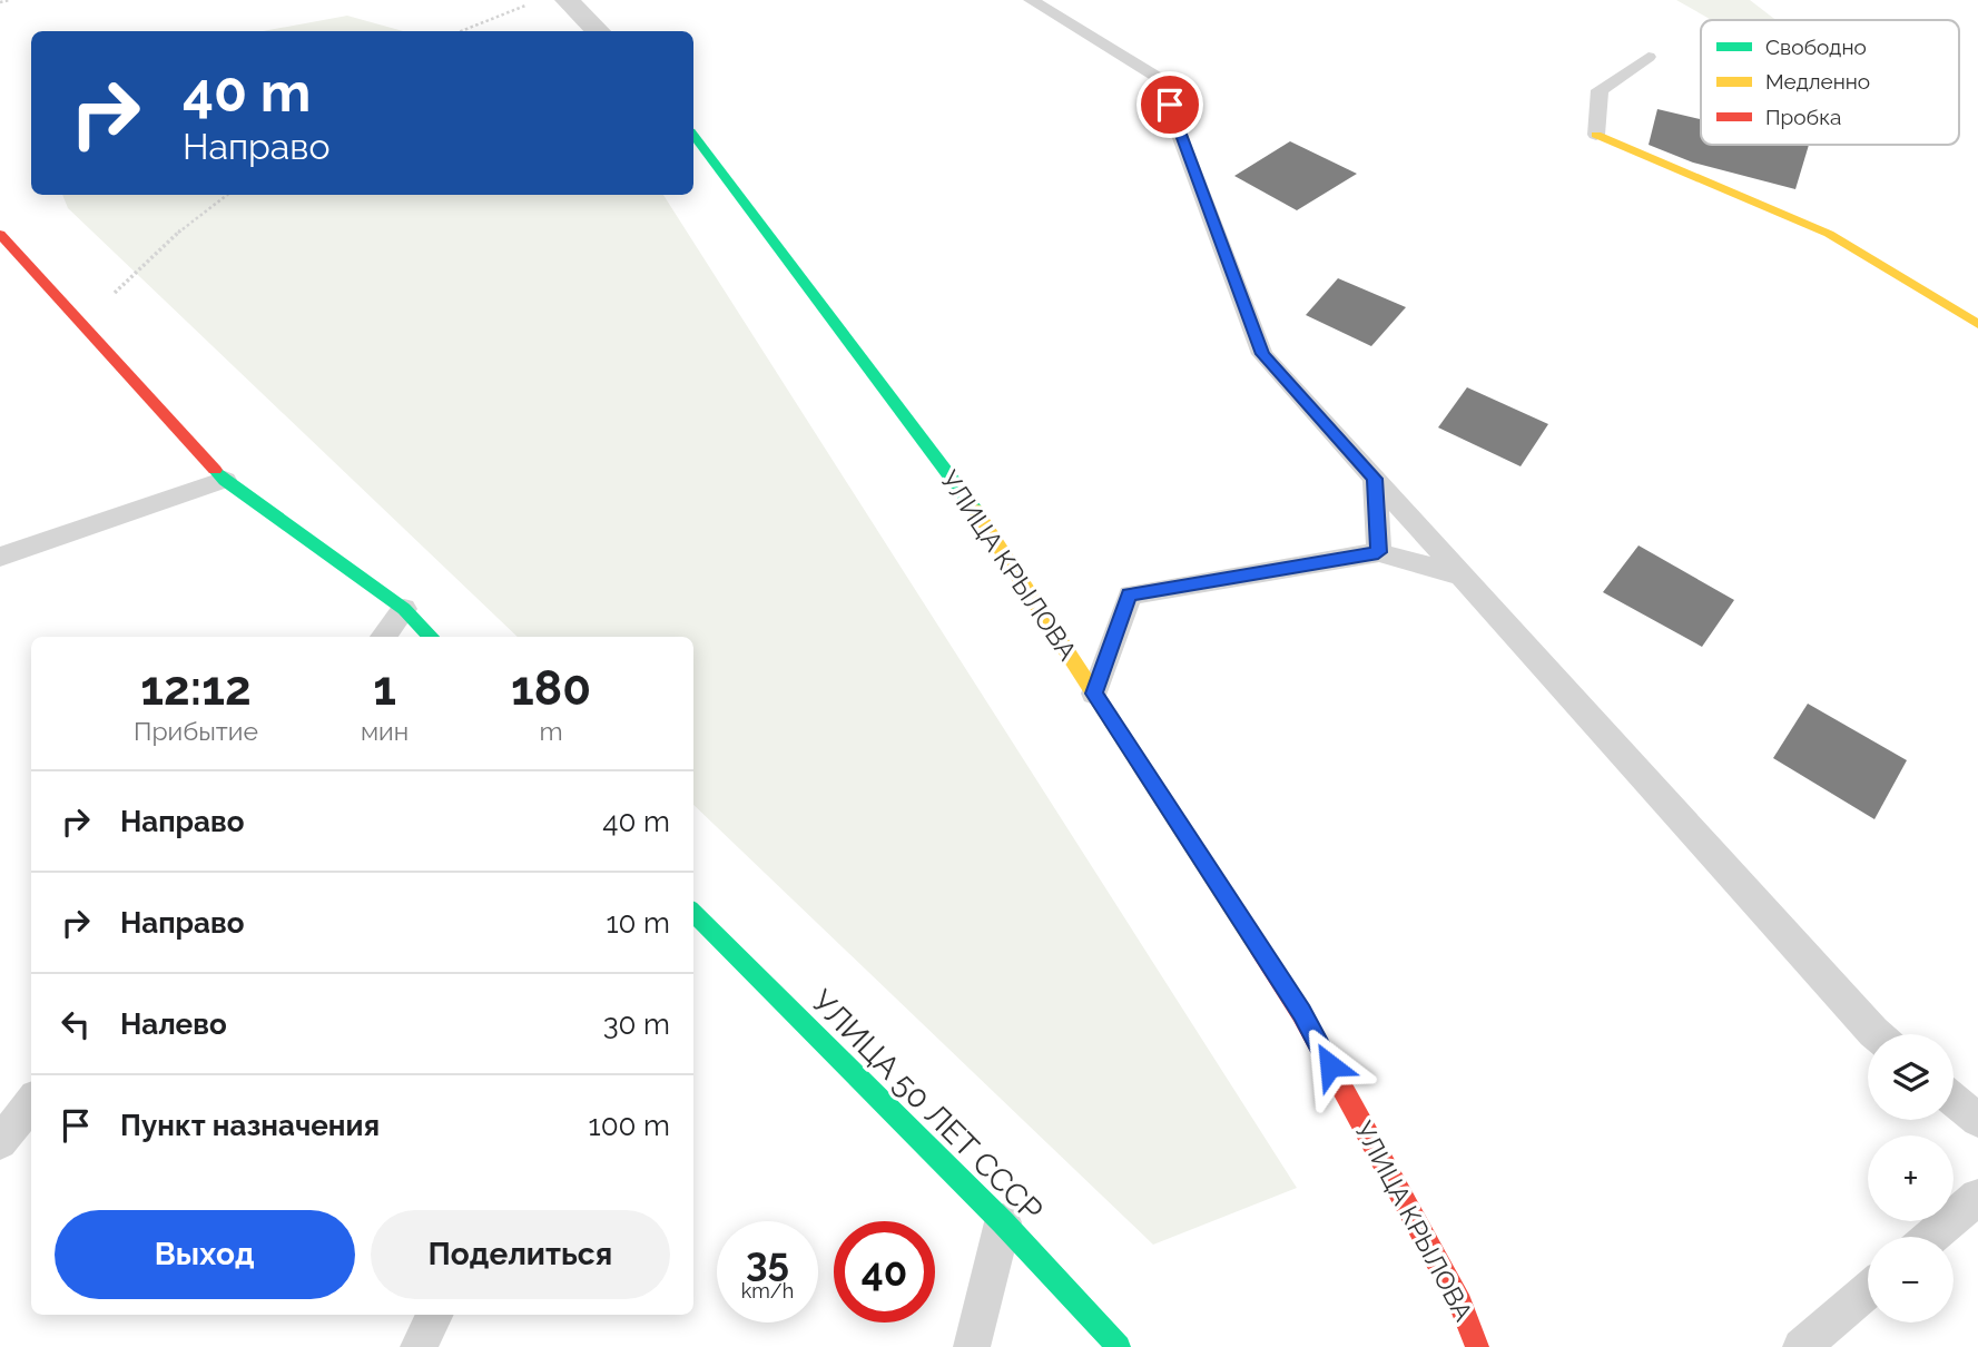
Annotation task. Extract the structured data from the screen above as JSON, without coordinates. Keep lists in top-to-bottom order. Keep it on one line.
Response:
{"streets":{"street":["УЛИЦА КРЫЛОВА","УЛИЦА 50 ЛЕТ СССР"]},"legend":["Свободно","Медленно","Пробка"],"page":{"turn":["40 m","Направо"],"eta":["12:12","Прибытие","1","мин","180","m"],"list":[{"name":"Направо","value":"40 m"},{"name":"Направо","value":"10 m"},{"name":"Налево","value":"30 m"},{"name":"Пункт назначения","value":"100 m"}],"map_buttons":["+","−"],"buttons":["Выход","Поделиться"],"speed":"35 km/h","limit":"40"}}
